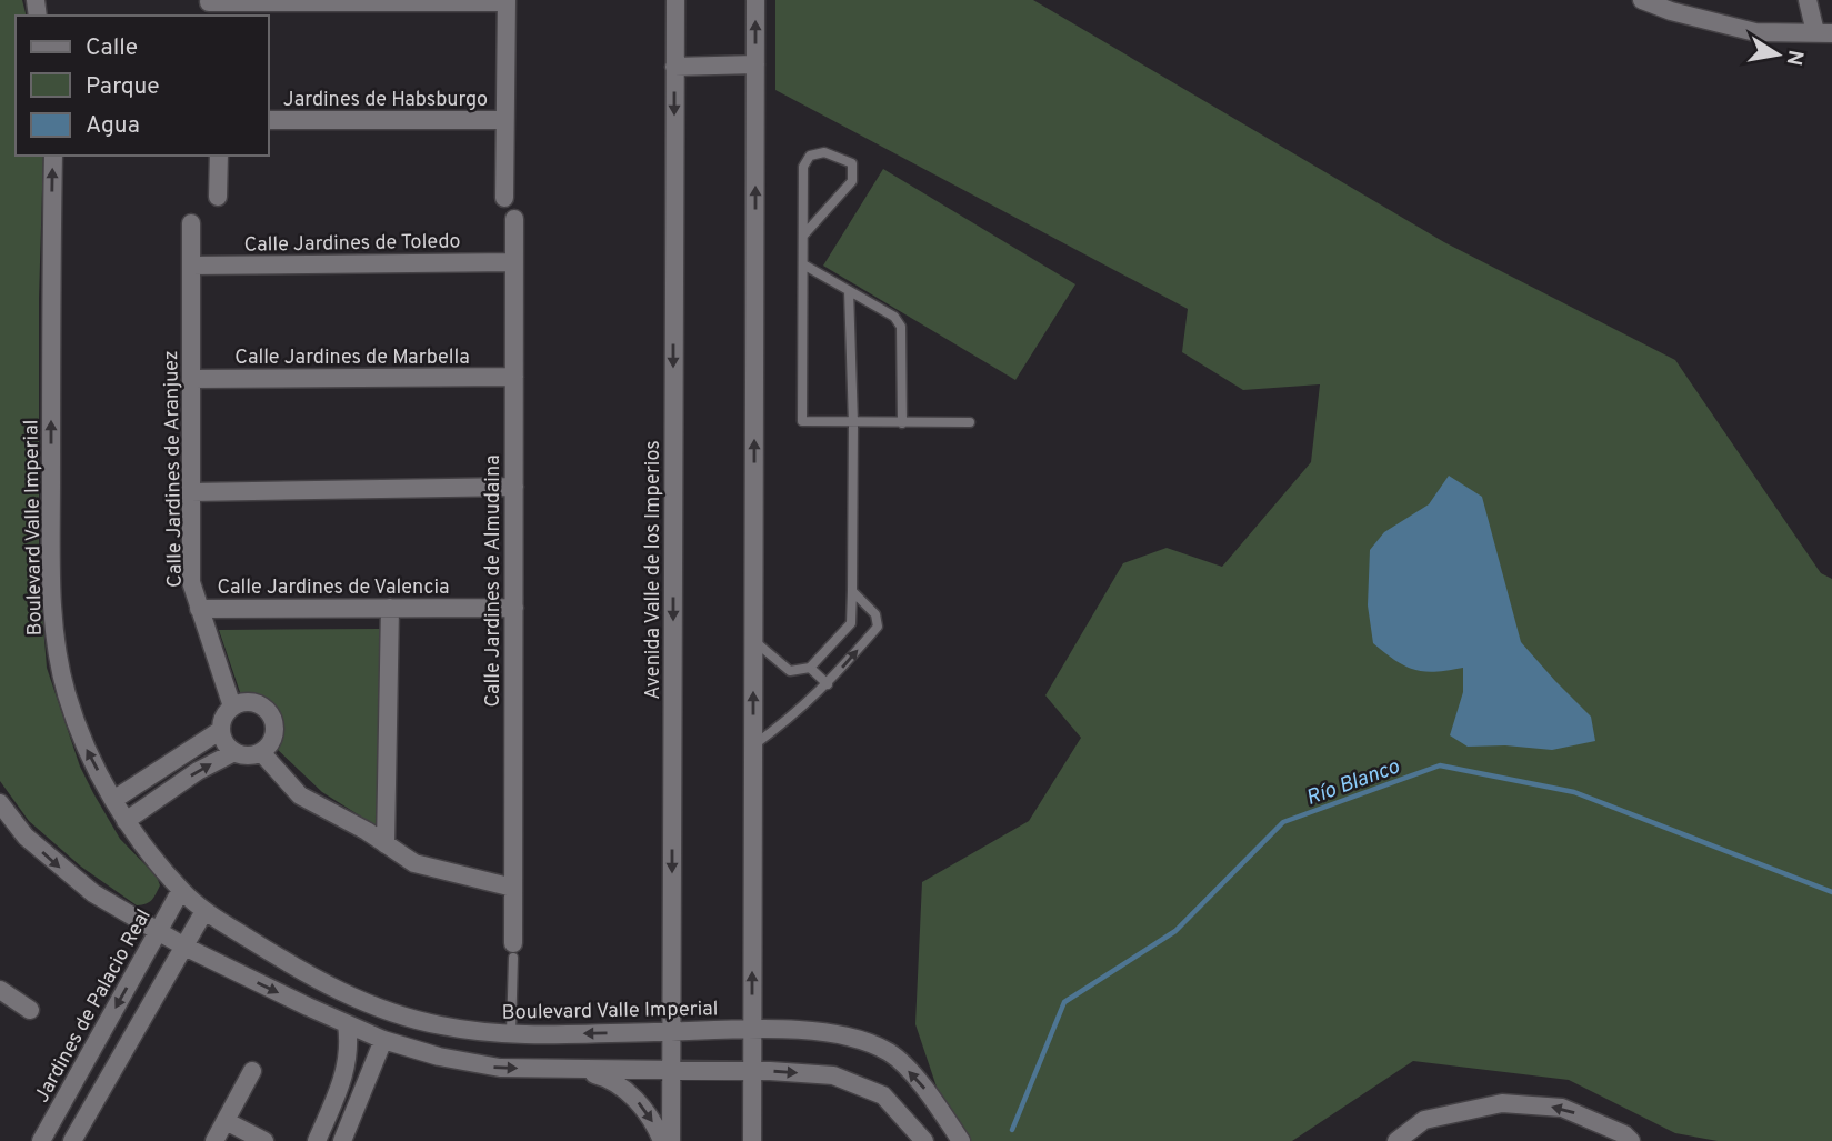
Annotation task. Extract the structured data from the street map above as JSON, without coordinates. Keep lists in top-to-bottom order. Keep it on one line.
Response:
{"streets":{"street":["Jardines de Habsburgo","Calle Jardines de Toledo","Calle Jardines de Marbella","Calle Jardines de Aranjuez","Boulevard Valle Imperial","Avenida Valle de los Imperios","Calle Jardines de Almudaina","Calle Jardines de Valencia","Jardines de Palacio Real"]},"crossings":[["Calle Jardines de Toledo","Calle Jardines de Aranjuez"],["Calle Jardines de Toledo","Calle Jardines de Almudaina"],["Calle Jardines de Marbella","Calle Jardines de Aranjuez"],["Calle Jardines de Marbella","Calle Jardines de Almudaina"],["Calle Jardines de Aranjuez","Calle Jardines de Valencia"],["Boulevard Valle Imperial","Avenida Valle de los Imperios"],["Boulevard Valle Imperial","Jardines de Palacio Real"],["Calle Jardines de Almudaina","Calle Jardines de Valencia"]],"one_way":["Boulevard Valle Imperial"],"water":["Río Blanco"],"legend":["Calle","Parque","Agua"],"north":"right"}
